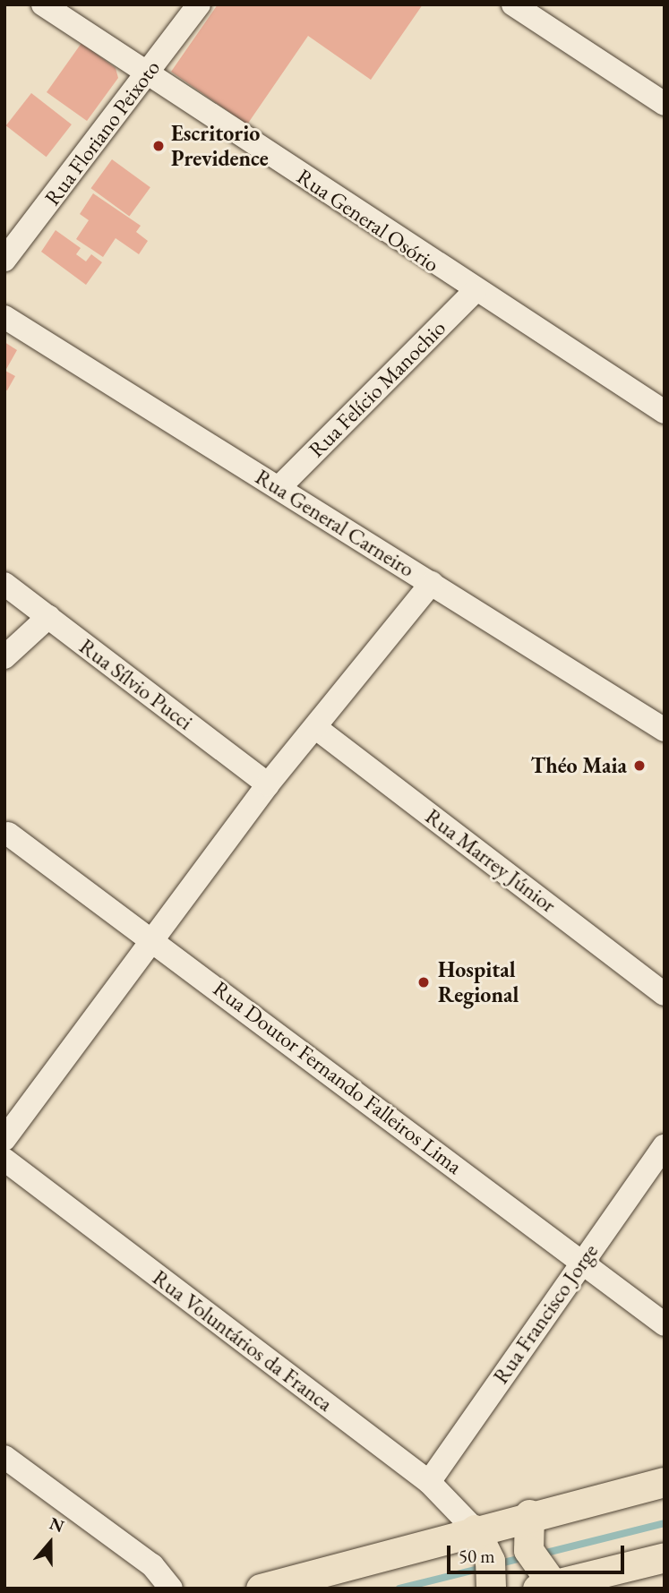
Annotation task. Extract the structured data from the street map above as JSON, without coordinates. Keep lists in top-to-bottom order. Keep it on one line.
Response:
{"streets":{"street":["Rua Floriano Peixoto","Rua General Osório","Rua Felício Manochio","Rua General Carneiro","Rua Sílvio Pucci","Rua Marrey Júnior","Rua Doutor Fernando Falleiros Lima","Rua Francisco Jorge","Rua Voluntários da Franca"]},"crossings":[["Rua Floriano Peixoto","Rua General Osório"],["Rua General Osório","Rua Felício Manochio"],["Rua Felício Manochio","Rua General Carneiro"],["Rua Doutor Fernando Falleiros Lima","Rua Francisco Jorge"],["Rua Francisco Jorge","Rua Voluntários da Franca"]],"places":["Escritorio Previdence","Théo Maia","Hospital Regional"],"scale_bar":"50 m","north":"top"}
